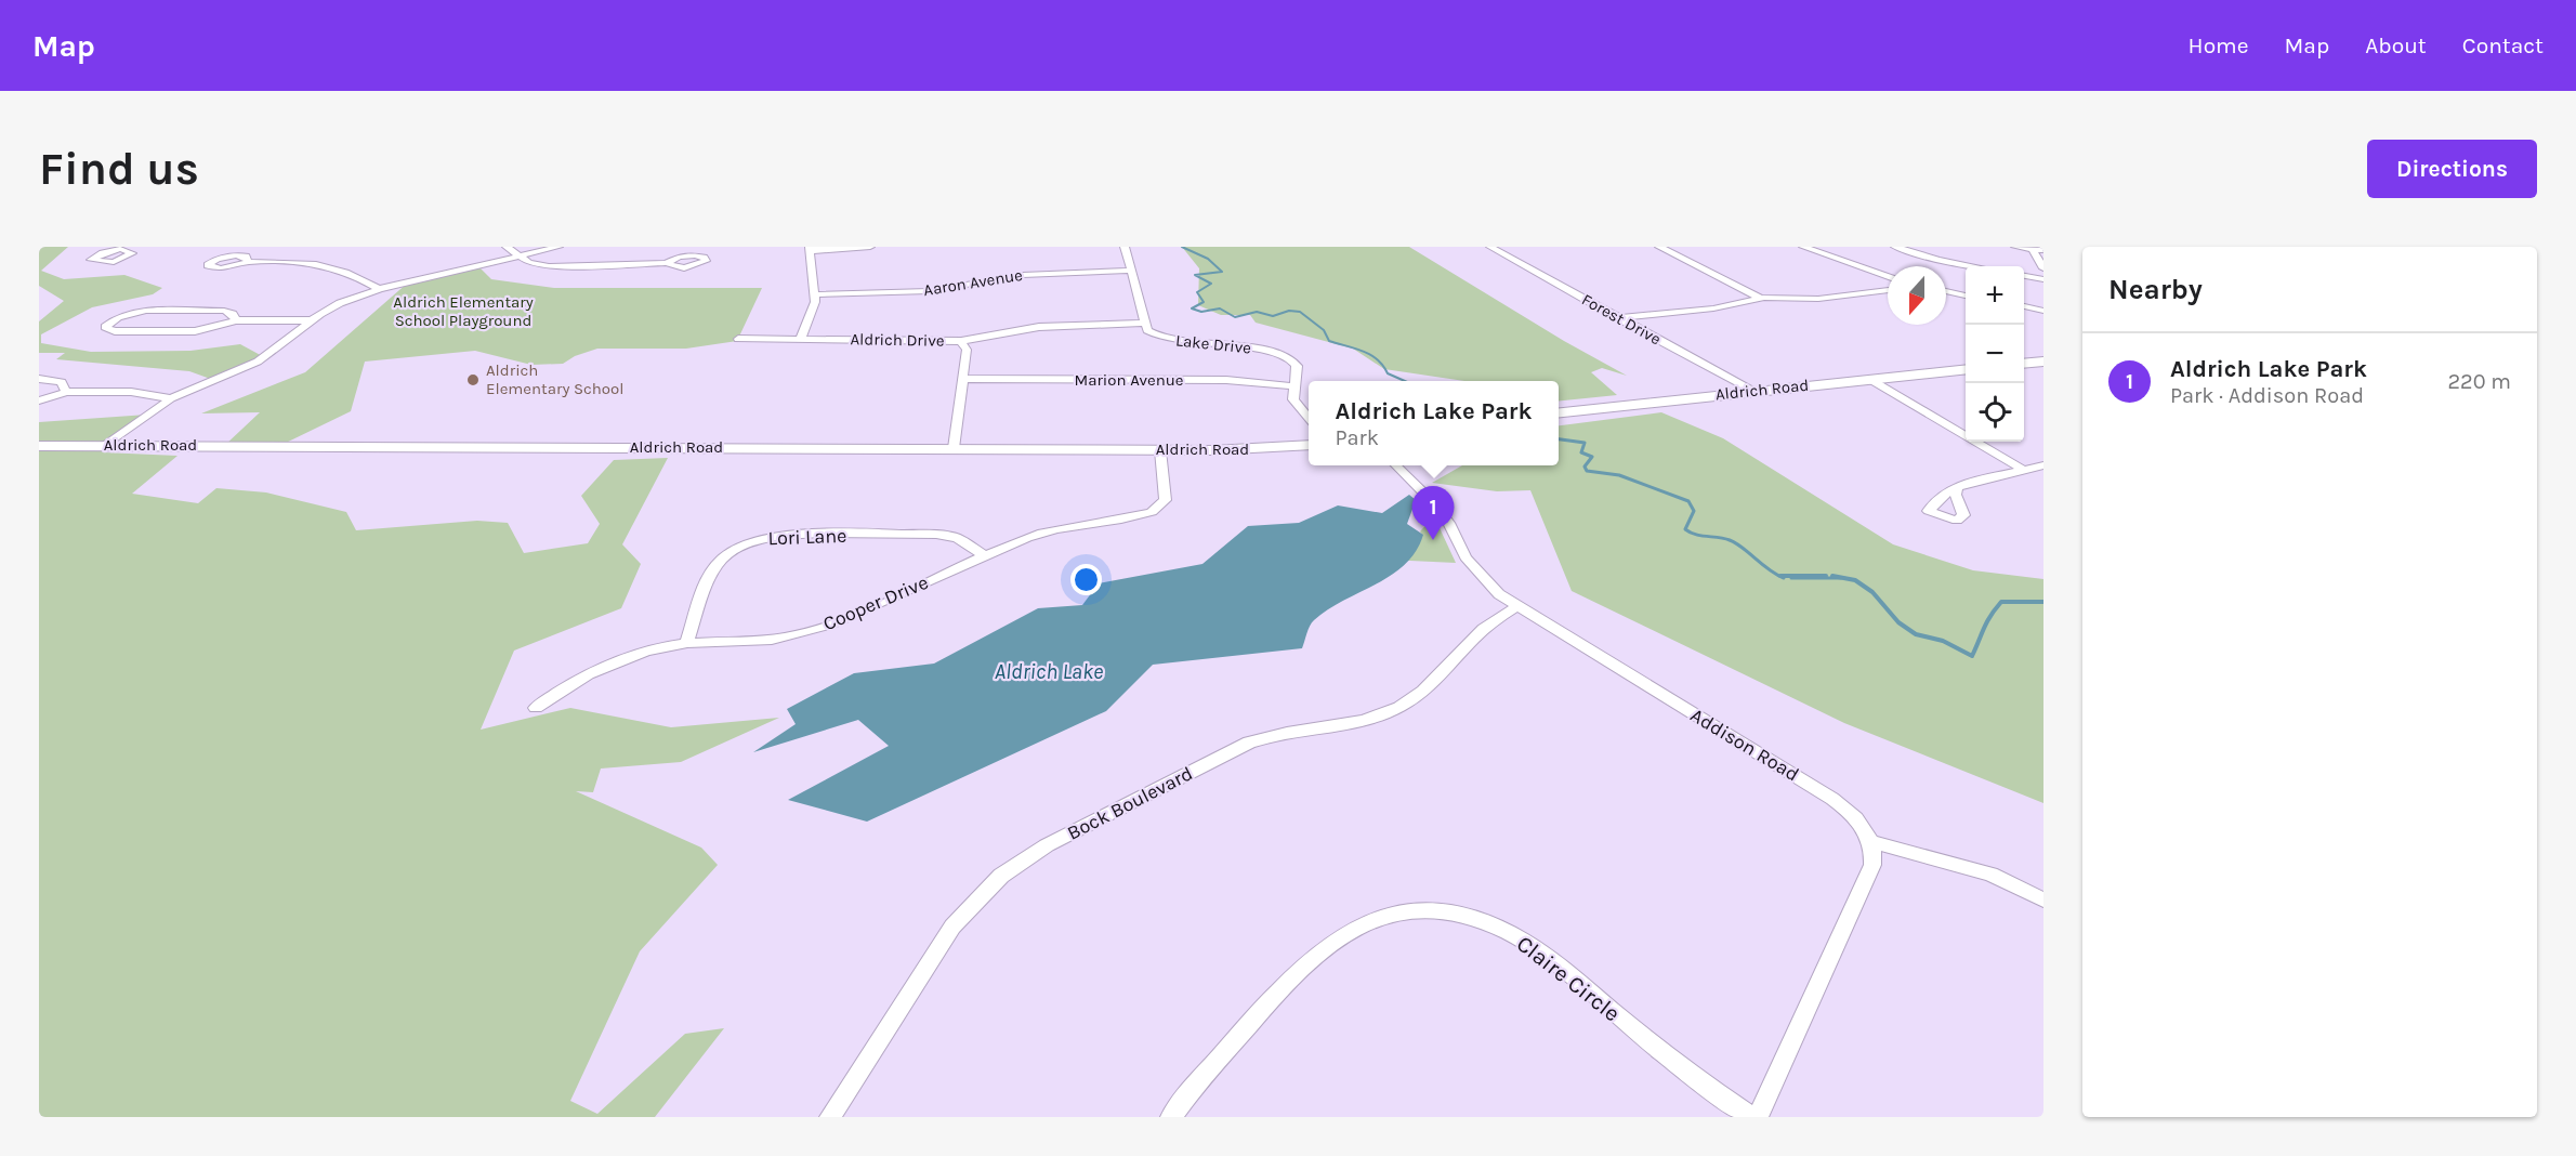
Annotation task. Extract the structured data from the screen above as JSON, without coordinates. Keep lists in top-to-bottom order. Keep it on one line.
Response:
{"streets":{"main road":["Aldrich Road"],"street":["Aaron Avenue","Forest Drive","Aldrich Drive","Lake Drive","Marion Avenue","Lori Lane","Cooper Drive","Addison Road","Bock Boulevard","Claire Circle"]},"crossings":[["Forest Drive","Aldrich Road"],["Aldrich Drive","Marion Avenue"],["Aldrich Drive","Aldrich Road"],["Lake Drive","Marion Avenue"],["Aldrich Road","Cooper Drive"],["Lori Lane","Cooper Drive"],["Addison Road","Bock Boulevard"]],"water":["Aldrich Lake"],"parks":["Aldrich Elementary School Playground"],"places":["Aldrich Elementary School"],"north":"bottom","page":{"header":"Map","nav":["Home","Map","About","Contact"],"buttons":"Directions","title":"Find us","heading":"Nearby","map_buttons":["+","−"],"list":[{"mark":"1","name":"Aldrich Lake Park","note":"Park · Addison Road","value":"220 m"}],"popup":["Aldrich Lake Park","Park"],"pins":"1"}}
